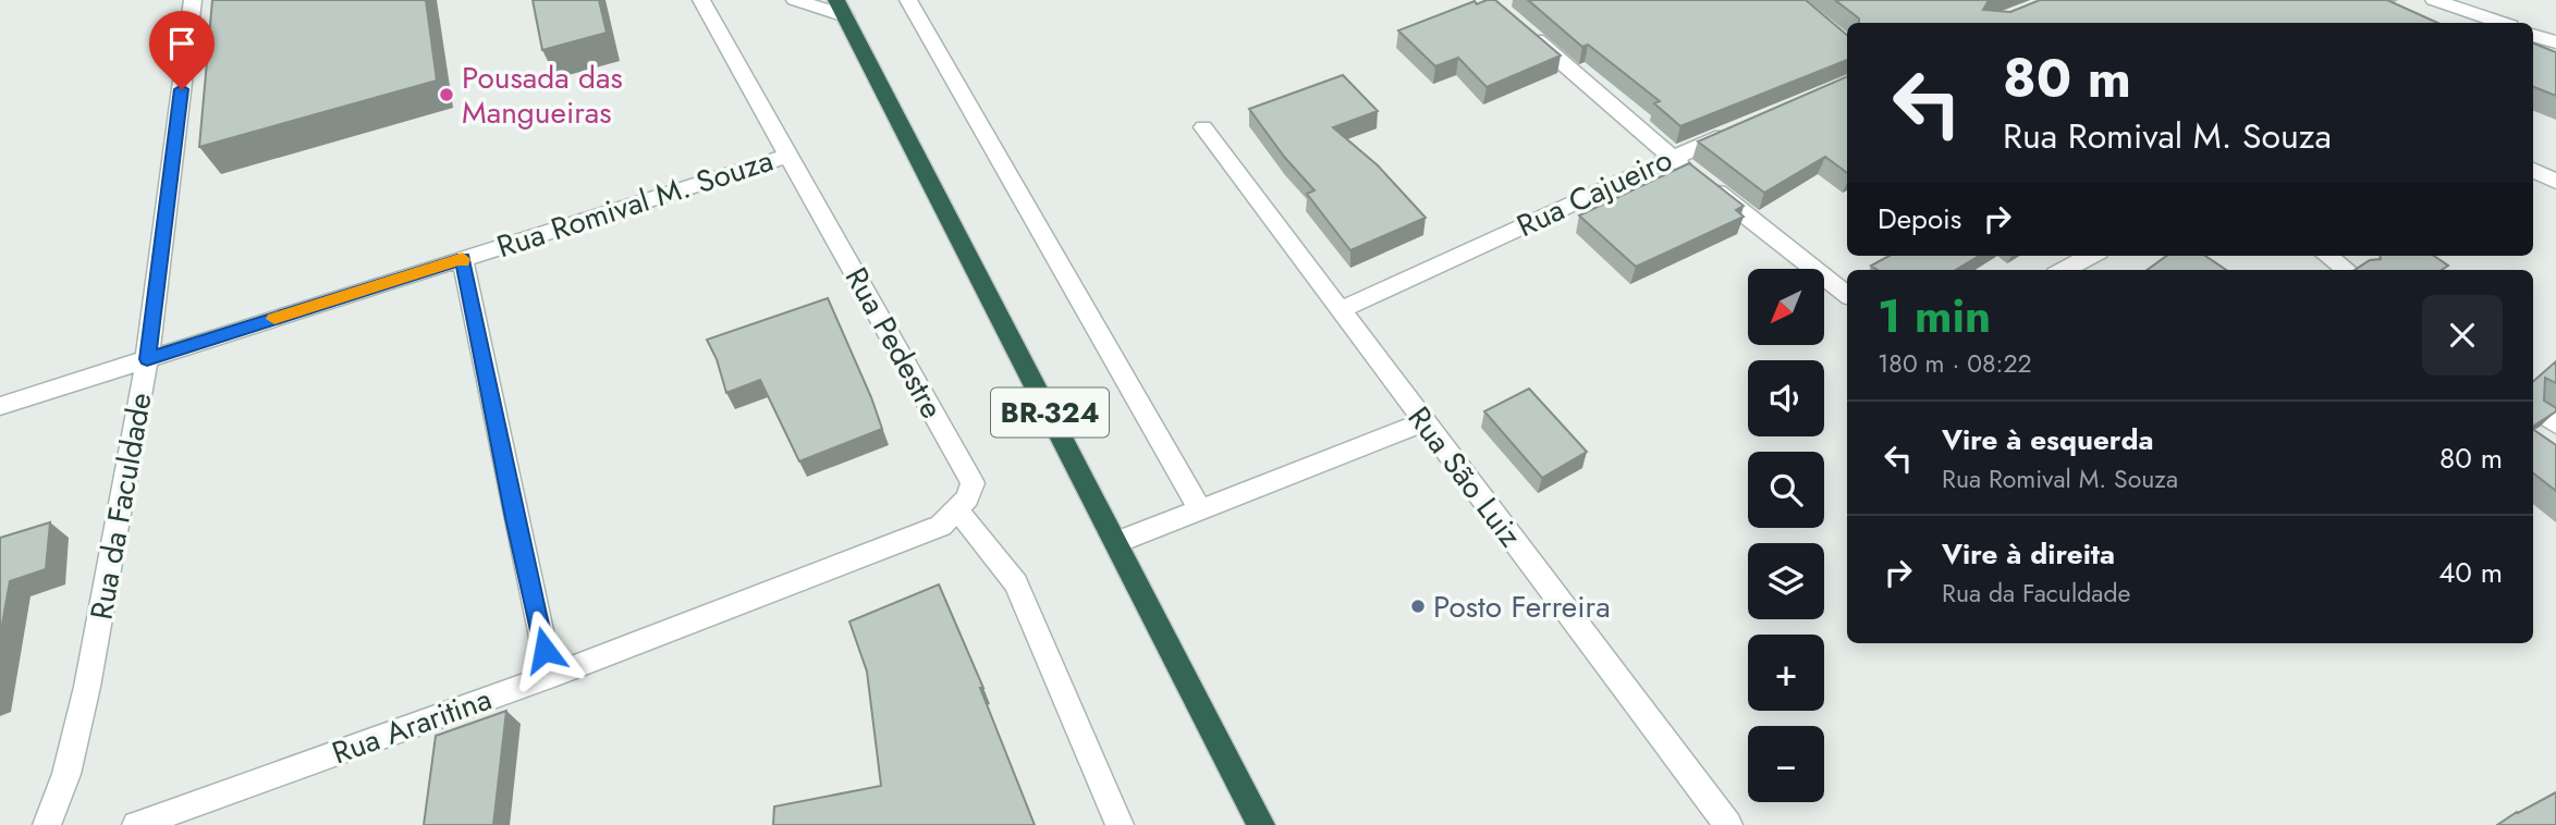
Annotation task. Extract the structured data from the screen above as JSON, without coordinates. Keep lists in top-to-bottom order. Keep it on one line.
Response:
{"streets":{"highway":["BR-324"],"street":["Rua Cajueiro","Rua Romival M. Souza","Rua Pedestre","Rua São Luiz","Rua da Faculdade","Rua Araritina"]},"crossings":[["Rua Cajueiro","Rua São Luiz"],["Rua Romival M. Souza","Rua Pedestre"],["Rua Romival M. Souza","Rua da Faculdade"],["Rua Pedestre","Rua Araritina"]],"places":["Pousada das Mangueiras","Posto Ferreira"],"north":"bottom left","page":{"turn":["80 m","Rua Romival M. Souza"],"then":"Depois","map_buttons":["+","−"],"heading":["1 min","180 m · 08:22"],"list":[{"name":"Vire à esquerda","note":"Rua Romival M. Souza","value":"80 m"},{"name":"Vire à direita","note":"Rua da Faculdade","value":"40 m"}]}}
